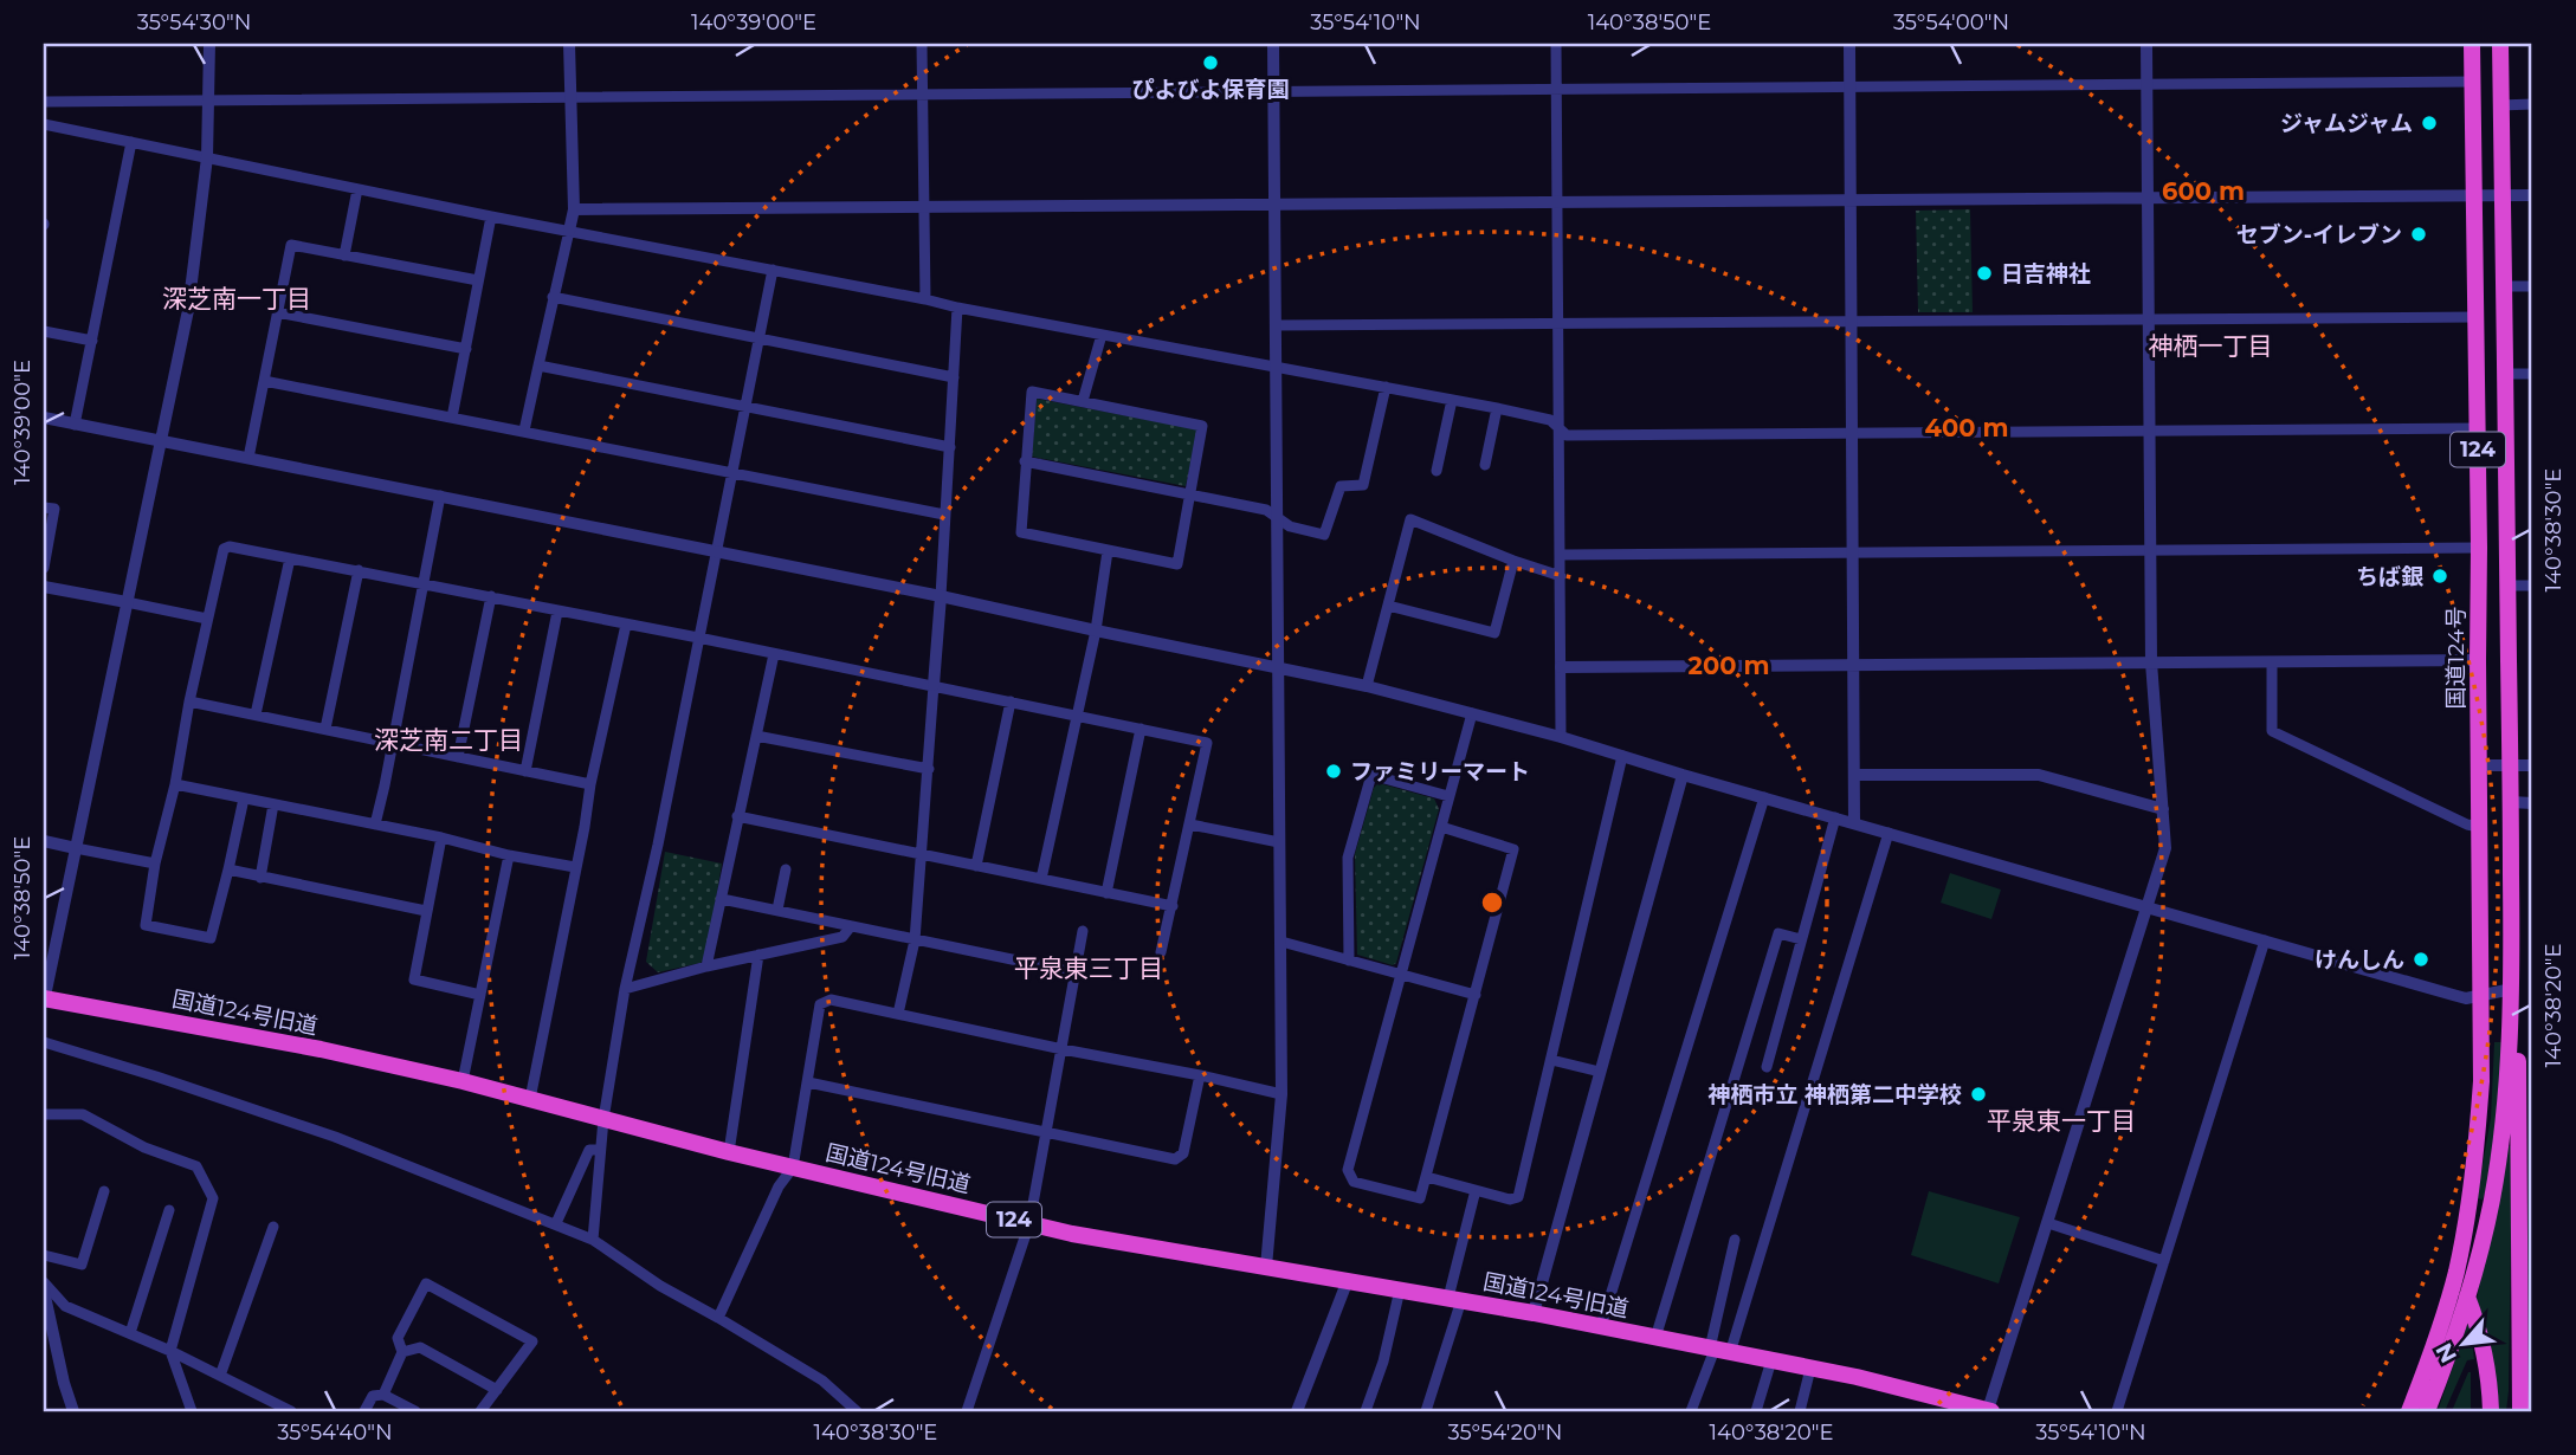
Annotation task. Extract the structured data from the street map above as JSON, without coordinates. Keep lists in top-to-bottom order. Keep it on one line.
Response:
{"streets":{"highway":["124","国道124号","国道124号旧道"]},"districts":["深芝南一丁目","神栖一丁目","深芝南二丁目","平泉東三丁目","平泉東一丁目"],"places":["ぴよびよ保育園","ジャムジャム","セブン-イレブン","日吉神社","ちば銀","ファミリーマート","けんしん","神栖市立 神栖第二中学校"],"north":"bottom left","coordinates":["35°54'30\"N","140°39'00\"E","35°54'10\"N","140°38'50\"E","35°54'00\"N","140°38'30\"E","140°38'20\"E","35°54'40\"N","35°54'20\"N"],"rings":["600 m","400 m","200 m"]}
